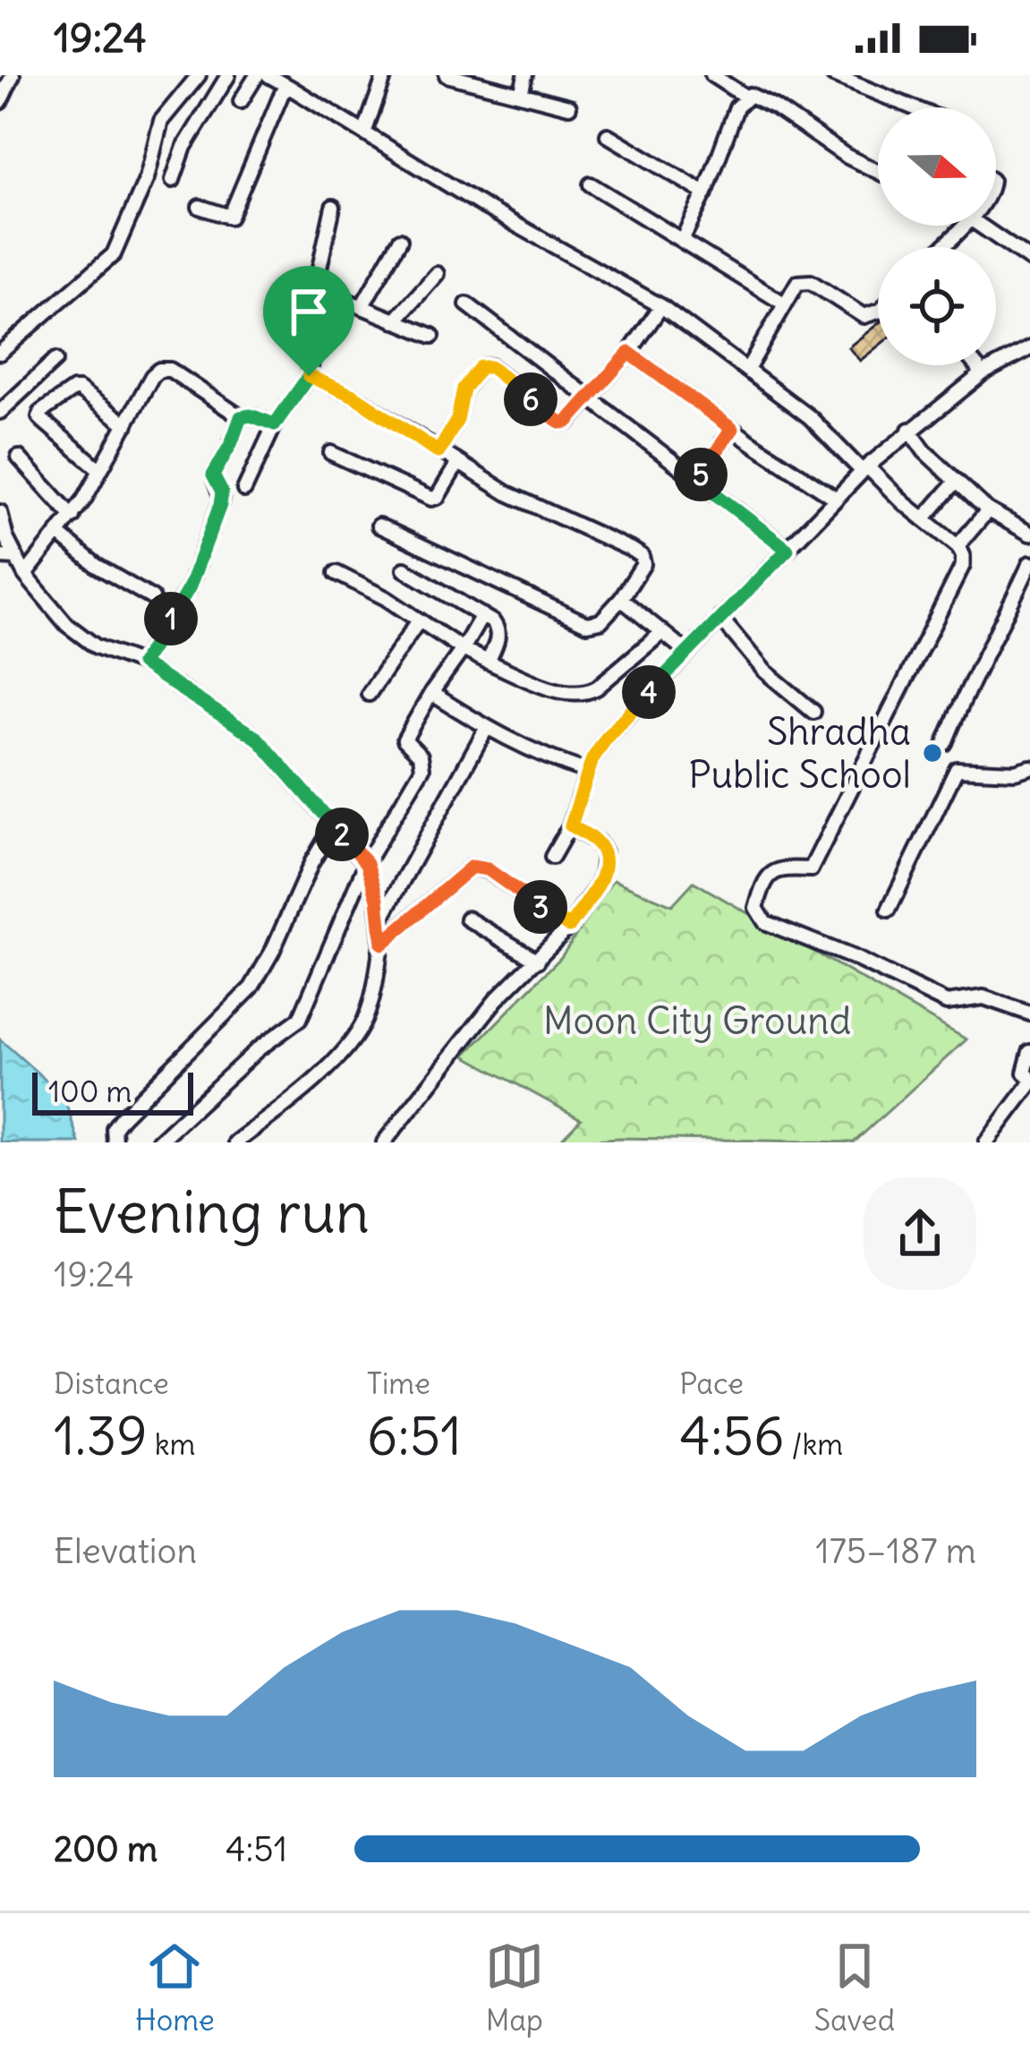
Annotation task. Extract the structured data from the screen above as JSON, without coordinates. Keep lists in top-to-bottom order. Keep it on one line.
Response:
{"parks":["Moon City Ground"],"places":["Shradha Public School"],"scale_bar":"100 m","north":"right","page":{"status":"19:24","pins":["6","5","1","4","2","3"],"scale":"100 m","heading":["Evening run","19:24"],"stats":[["Distance","1.39 km"],["Time","6:51"],["Pace","4:56 /km"]],"chart":["Elevation","175–187 m"],"list":[{"name":"200 m","note":"4:51"}],"tabs":["Home","Map","Saved"]}}
